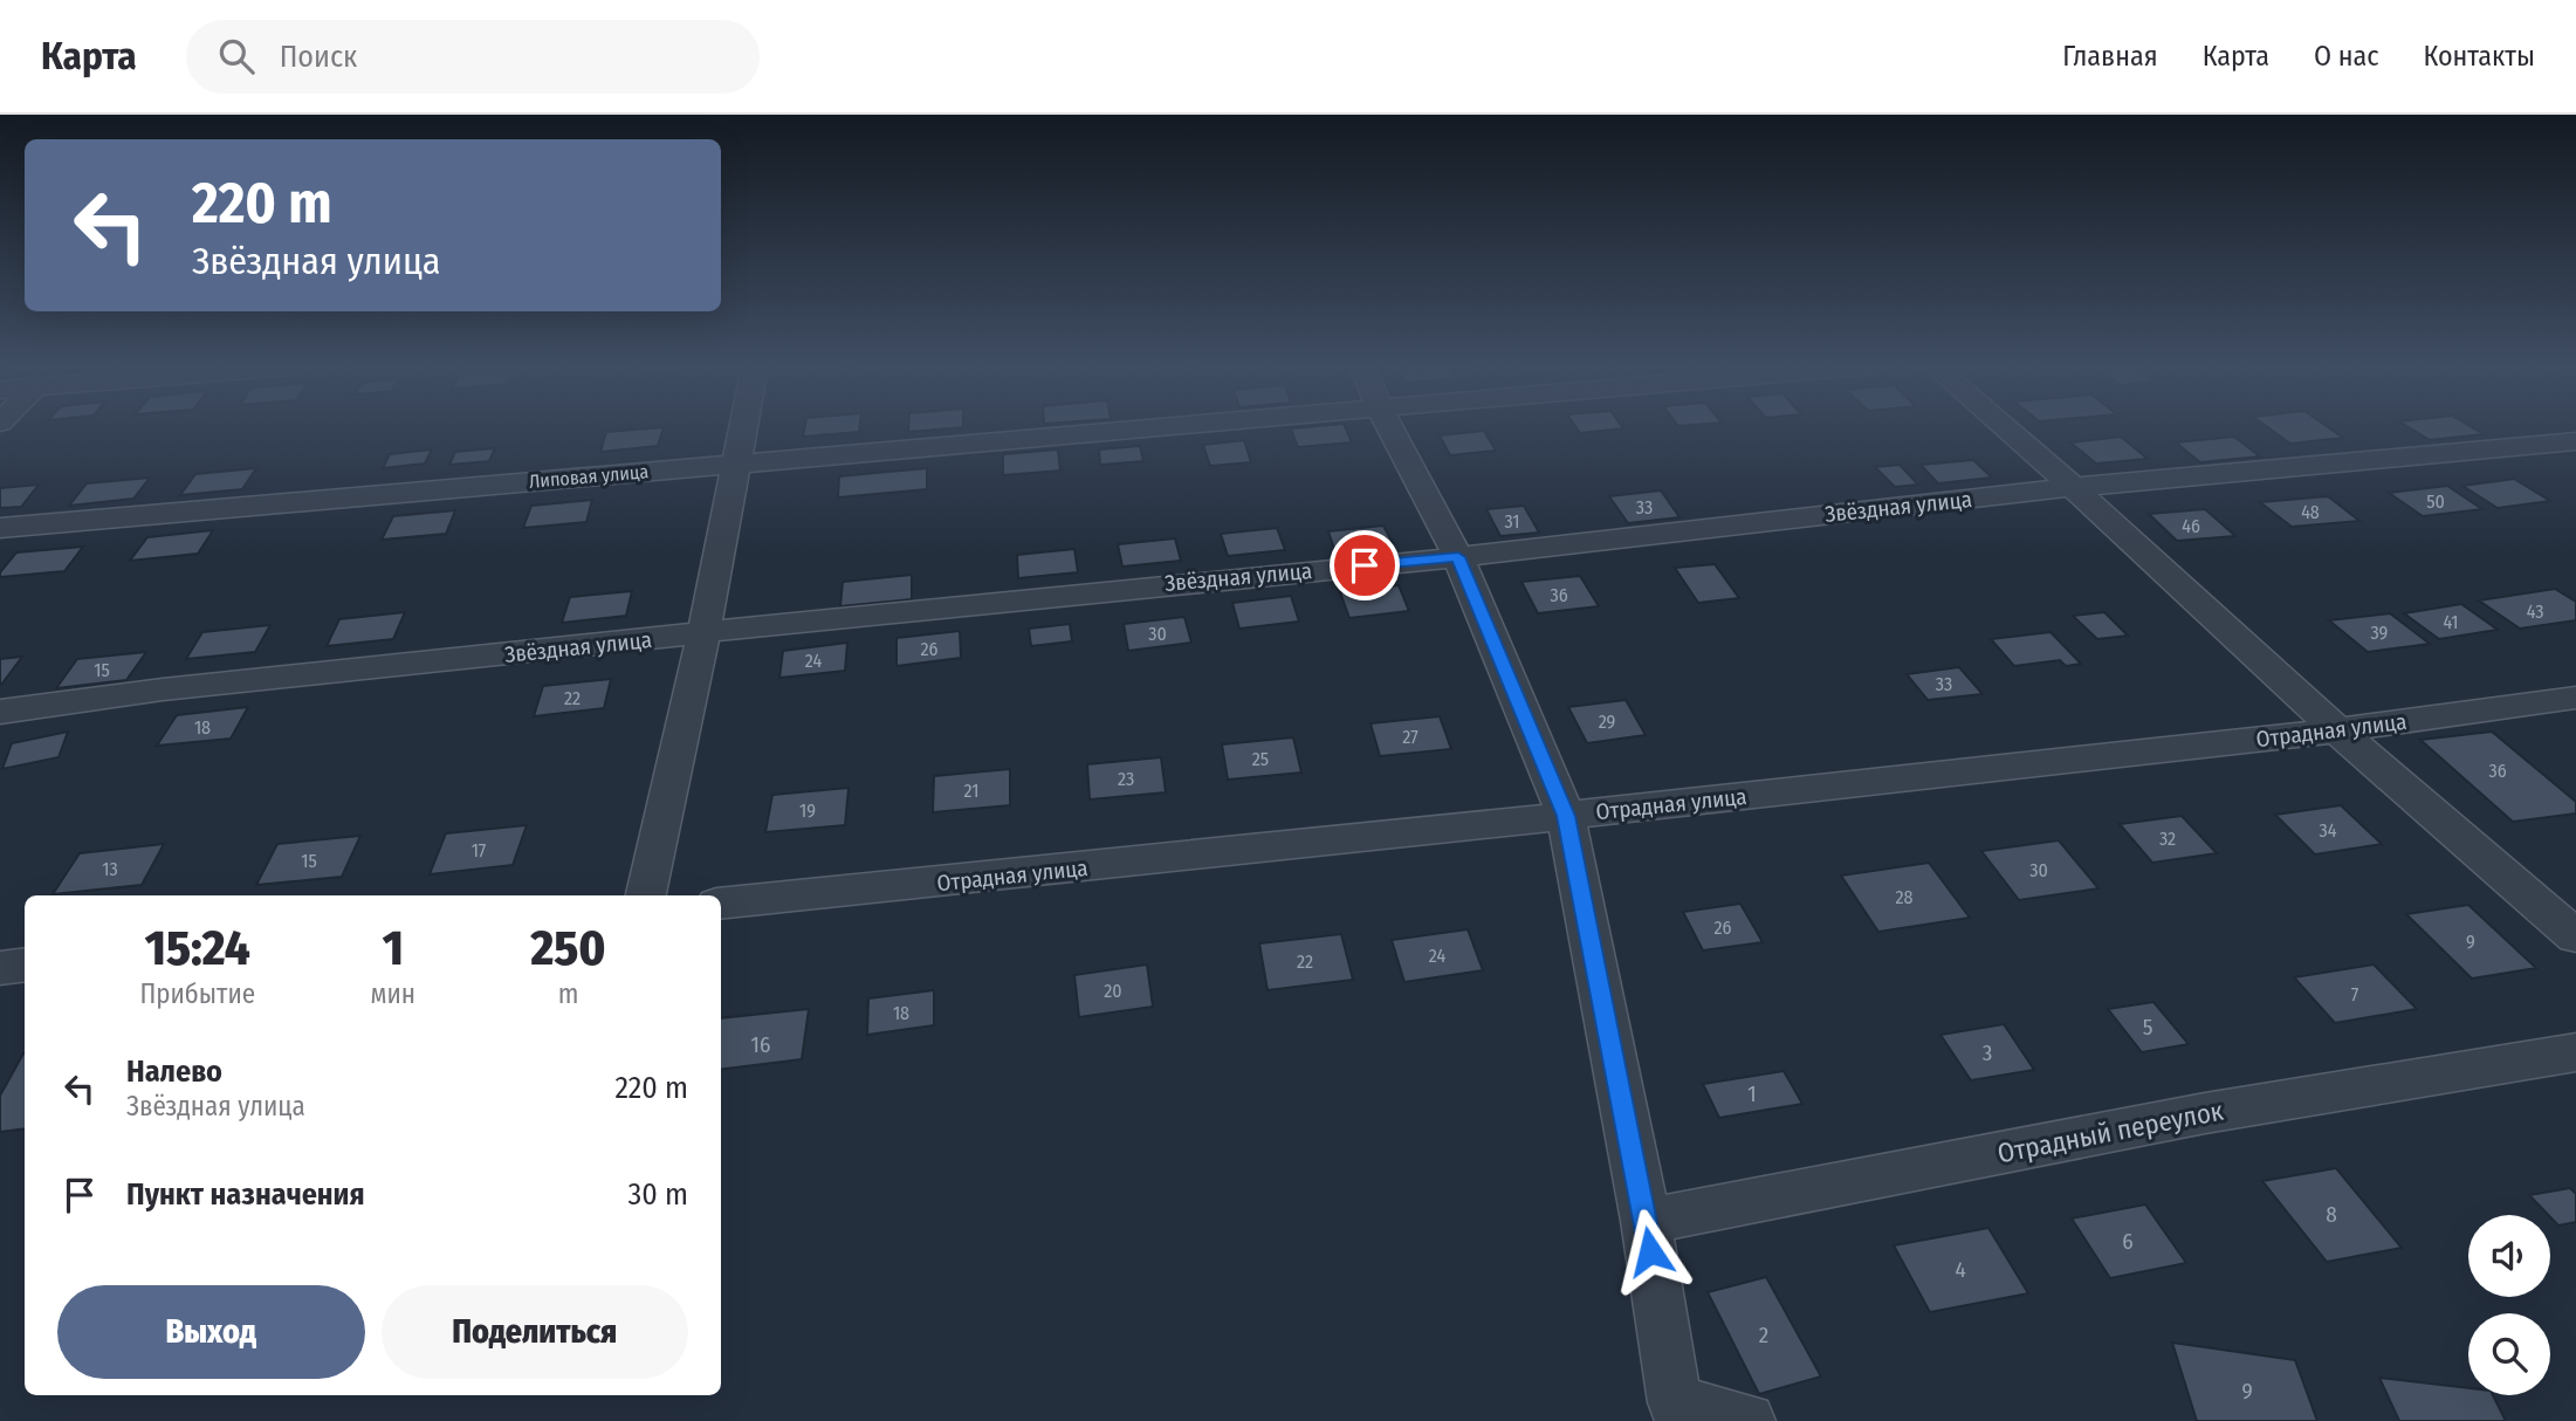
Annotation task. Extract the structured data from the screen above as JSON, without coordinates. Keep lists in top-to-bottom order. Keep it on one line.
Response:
{"streets":{"street":["Липовая улица","Звёздная улица","Отрадная улица","Отрадный переулок"]},"house_numbers":["50","33","48","31","46","36","43","41","39","30","26","24","15","33","22","29","18","27","25","36","23","21","19","34","32","17","15","13","30","28","26","9","24","22","20","7","18","5","16","3","1","8","6","4","2","9"],"page":{"header":"Карта","search":"Поиск","nav":["Главная","Карта","О нас","Контакты"],"turn":["220 m","Звёздная улица"],"eta":["15:24","Прибытие","1","мин","250","m"],"list":[{"name":"Налево","note":"Звёздная улица","value":"220 m"},{"name":"Пункт назначения","value":"30 m"}],"buttons":["Выход","Поделиться"]}}
